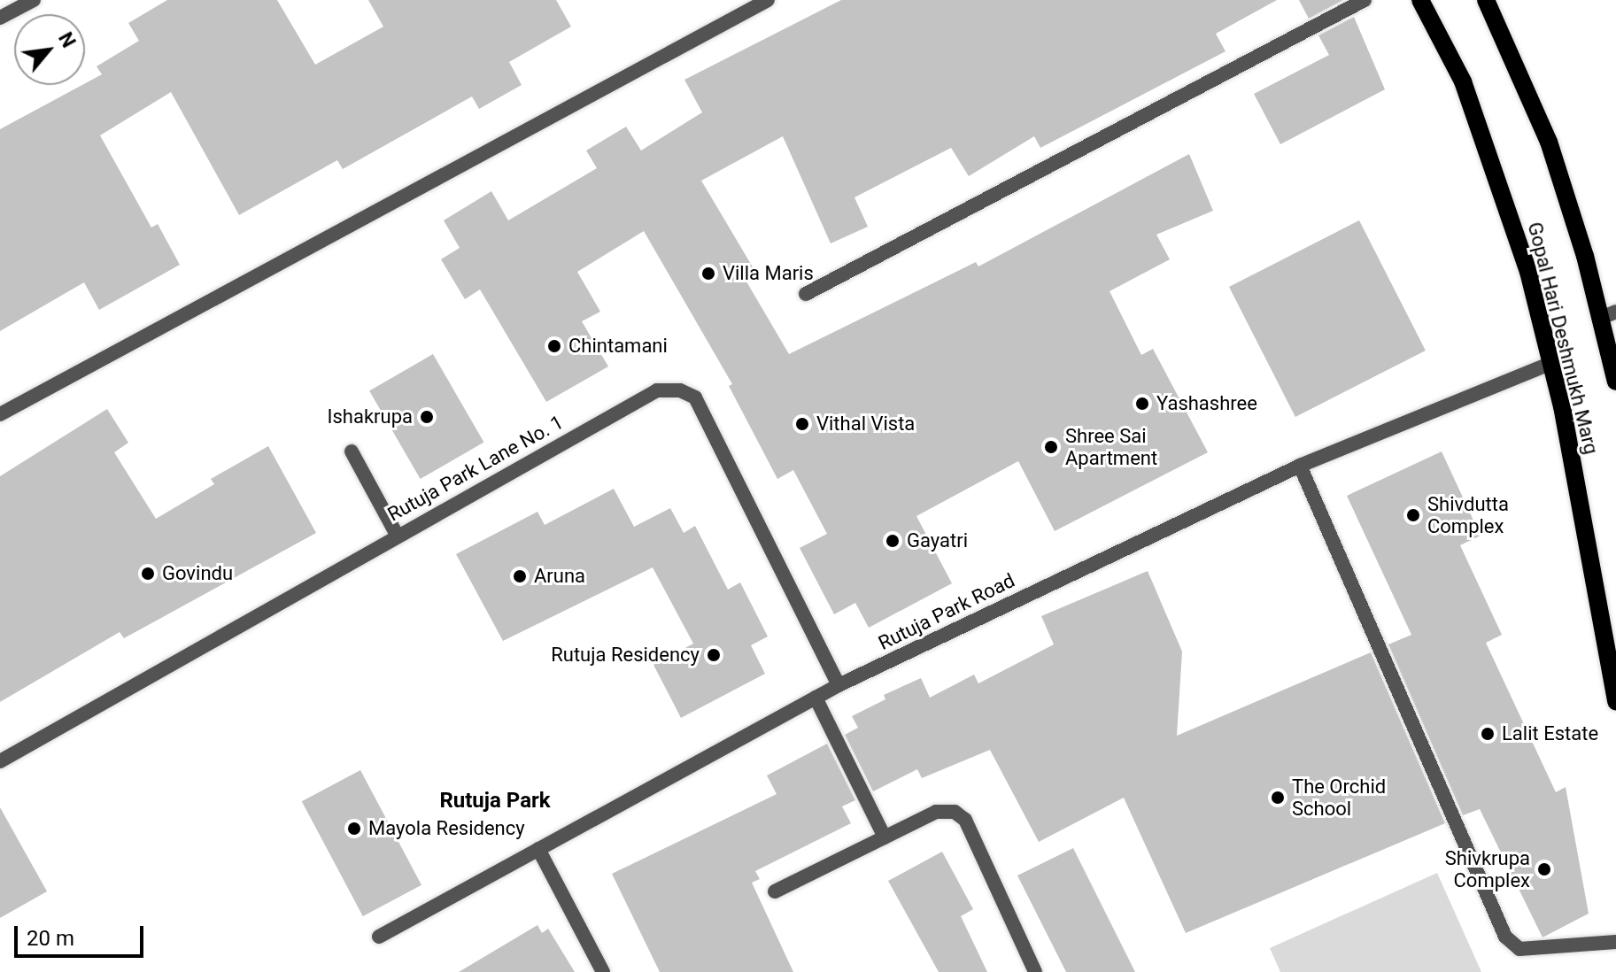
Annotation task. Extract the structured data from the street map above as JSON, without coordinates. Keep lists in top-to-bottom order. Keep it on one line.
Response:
{"streets":{"main road":["Gopal Hari Deshmukh Marg"],"street":["Rutuja Park Lane No. 1","Rutuja Park Road"]},"crossings":[["Gopal Hari Deshmukh Marg","Rutuja Park Road"],["Rutuja Park Lane No. 1","Rutuja Park Road"]],"districts":["Rutuja Park"],"places":["Villa Maris","Chintamani","Yashashree","Ishakrupa","Vithal Vista","Shree Sai Apartment","Shivdutta Complex","Gayatri","Govindu","Aruna","Rutuja Residency","Lalit Estate","The Orchid School","Mayola Residency","Shivkrupa Complex"],"scale_bar":"20 m","north":"top right"}
